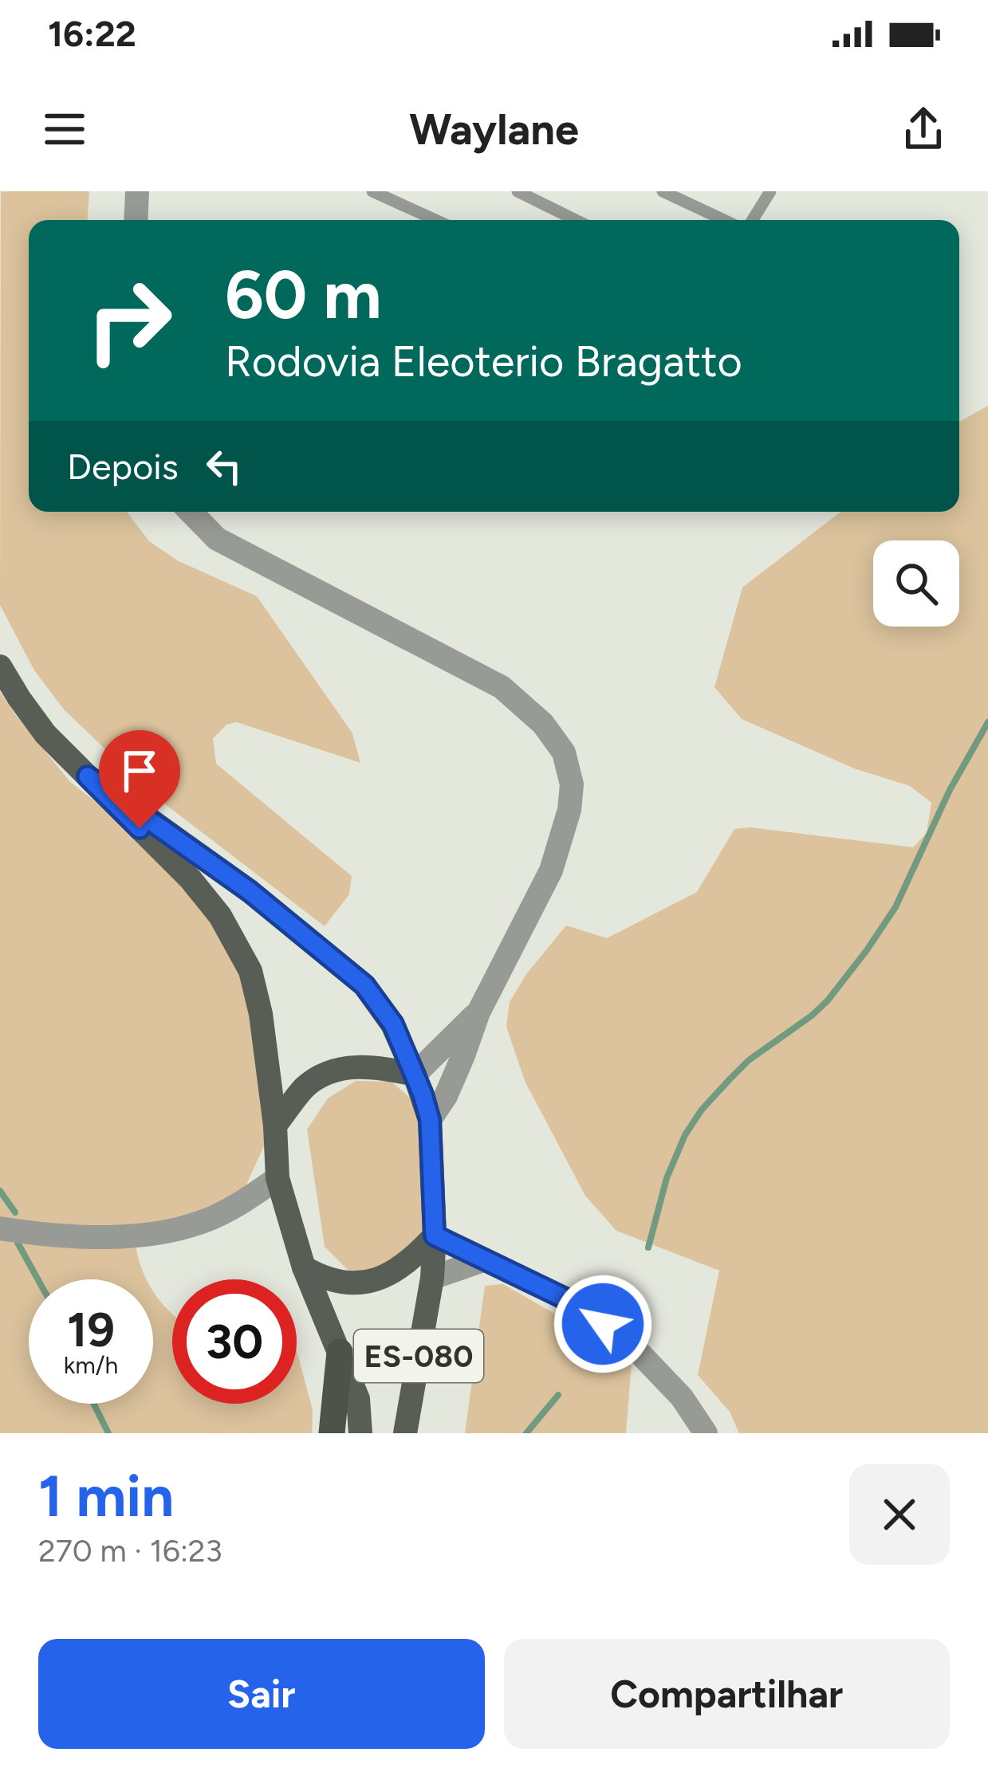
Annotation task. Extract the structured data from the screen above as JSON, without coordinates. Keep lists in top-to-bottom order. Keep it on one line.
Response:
{"streets":{"highway":["ES-080"]},"page":{"status":"16:22","header":"Waylane","turn":["60 m","Rodovia Eleoterio Bragatto"],"then":"Depois","speed":"19 km/h","limit":"30","heading":["1 min","270 m · 16:23"],"buttons":["Sair","Compartilhar"]}}
